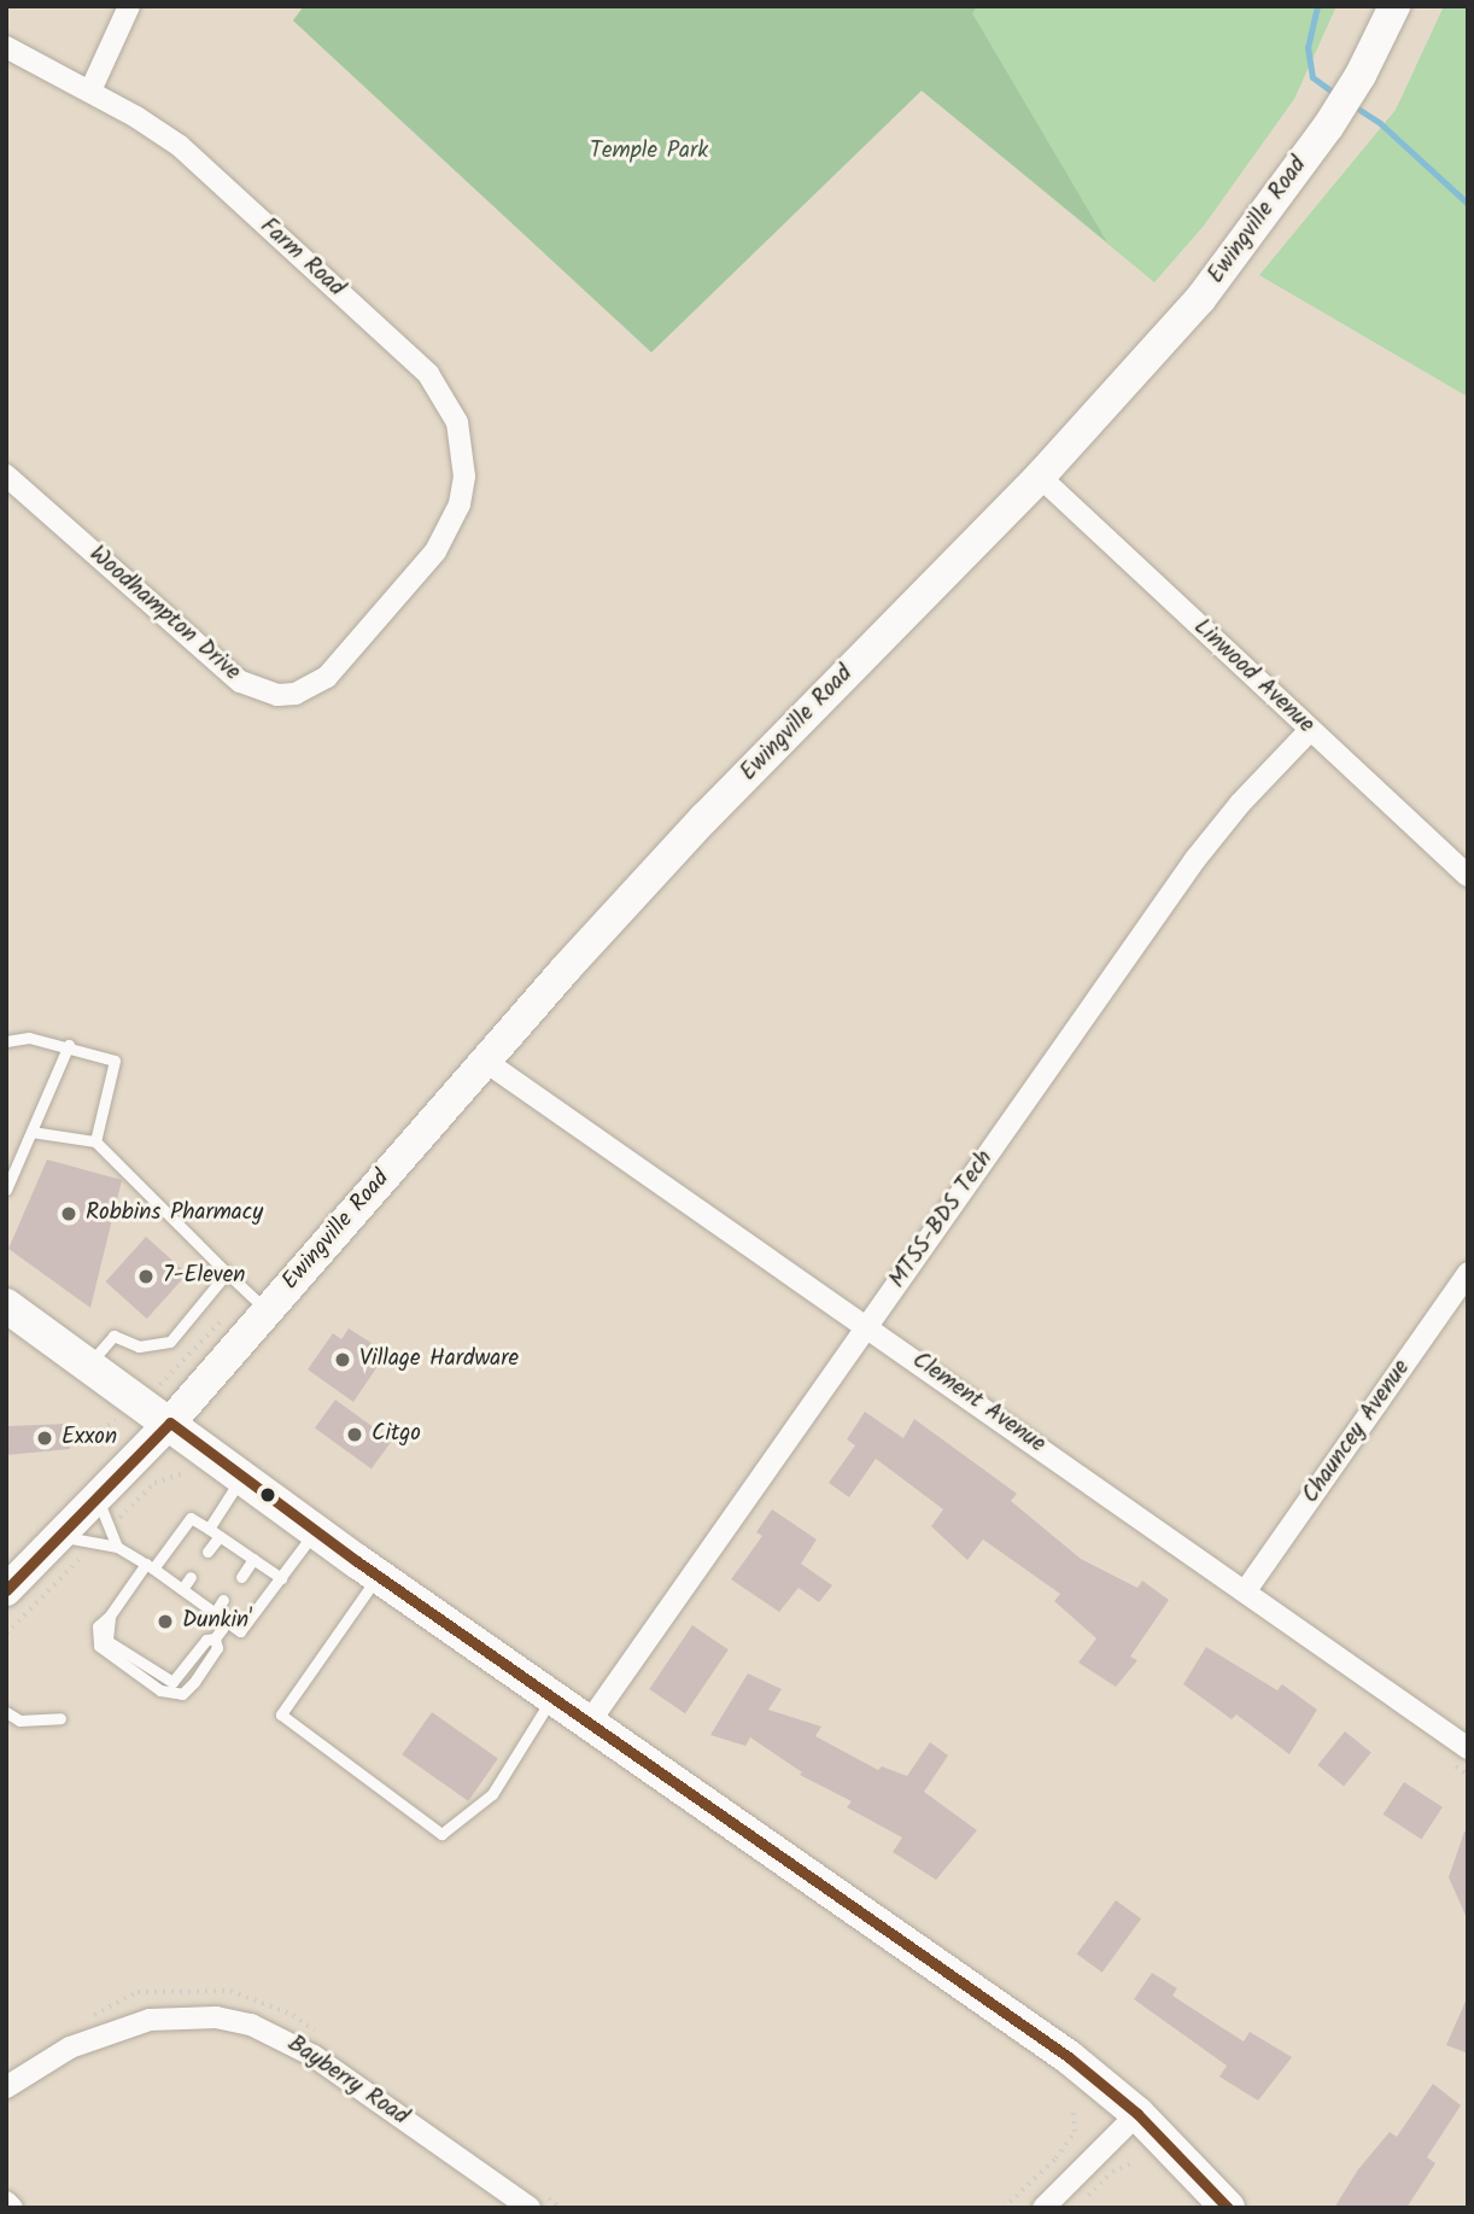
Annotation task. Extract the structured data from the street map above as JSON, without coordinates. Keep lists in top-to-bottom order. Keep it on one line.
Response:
{"streets":{"main road":["Ewingville Road"],"street":["Farm Road","Woodhampton Drive","Linwood Avenue","MTSS-BDS Tech","Clement Avenue","Chauncey Avenue","Bayberry Road"]},"crossings":[["Ewingville Road","Linwood Avenue"],["Ewingville Road","Clement Avenue"],["Farm Road","Woodhampton Drive"],["Linwood Avenue","MTSS-BDS Tech"],["MTSS-BDS Tech","Clement Avenue"],["Clement Avenue","Chauncey Avenue"]],"parks":["Temple Park"],"places":["Robbins Pharmacy","7-Eleven","Village Hardware","Citgo","Exxon","Dunkin'"]}
